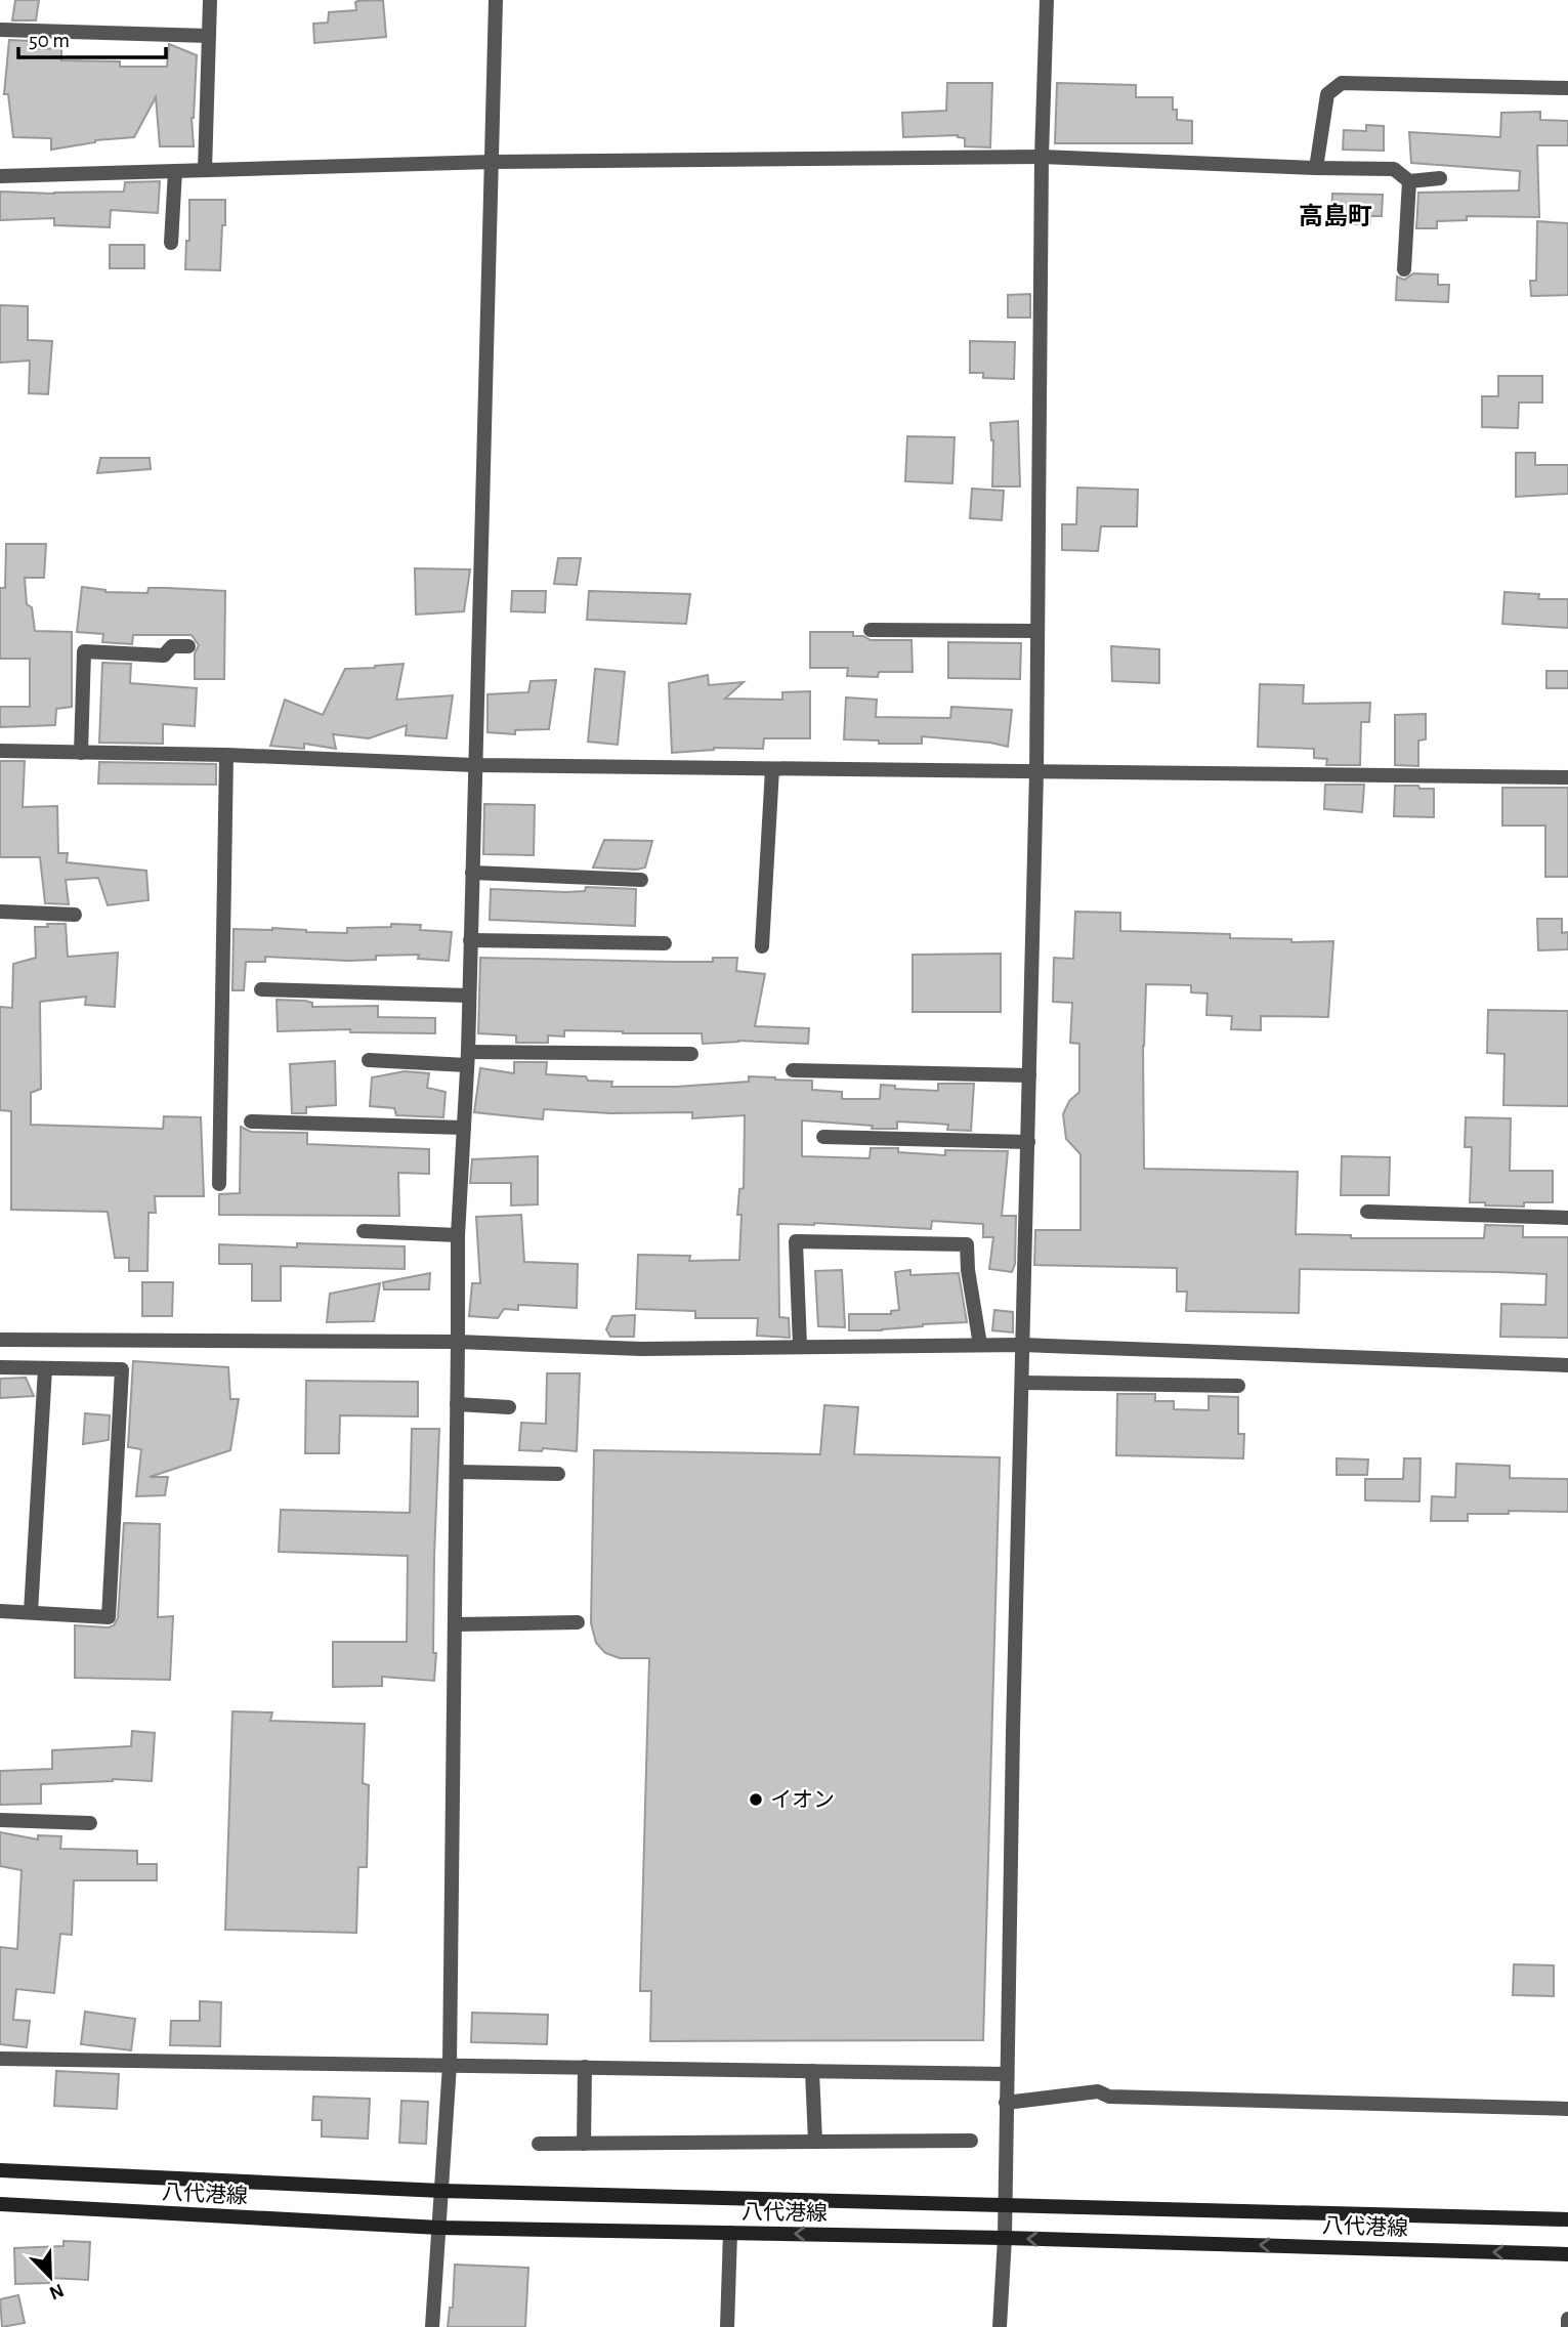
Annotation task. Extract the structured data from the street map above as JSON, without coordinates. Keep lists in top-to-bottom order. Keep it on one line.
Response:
{"streets":{"main road":["八代港線"]},"districts":["高島町"],"places":["イオン"],"scale_bar":"50 m","north":"bottom right"}
